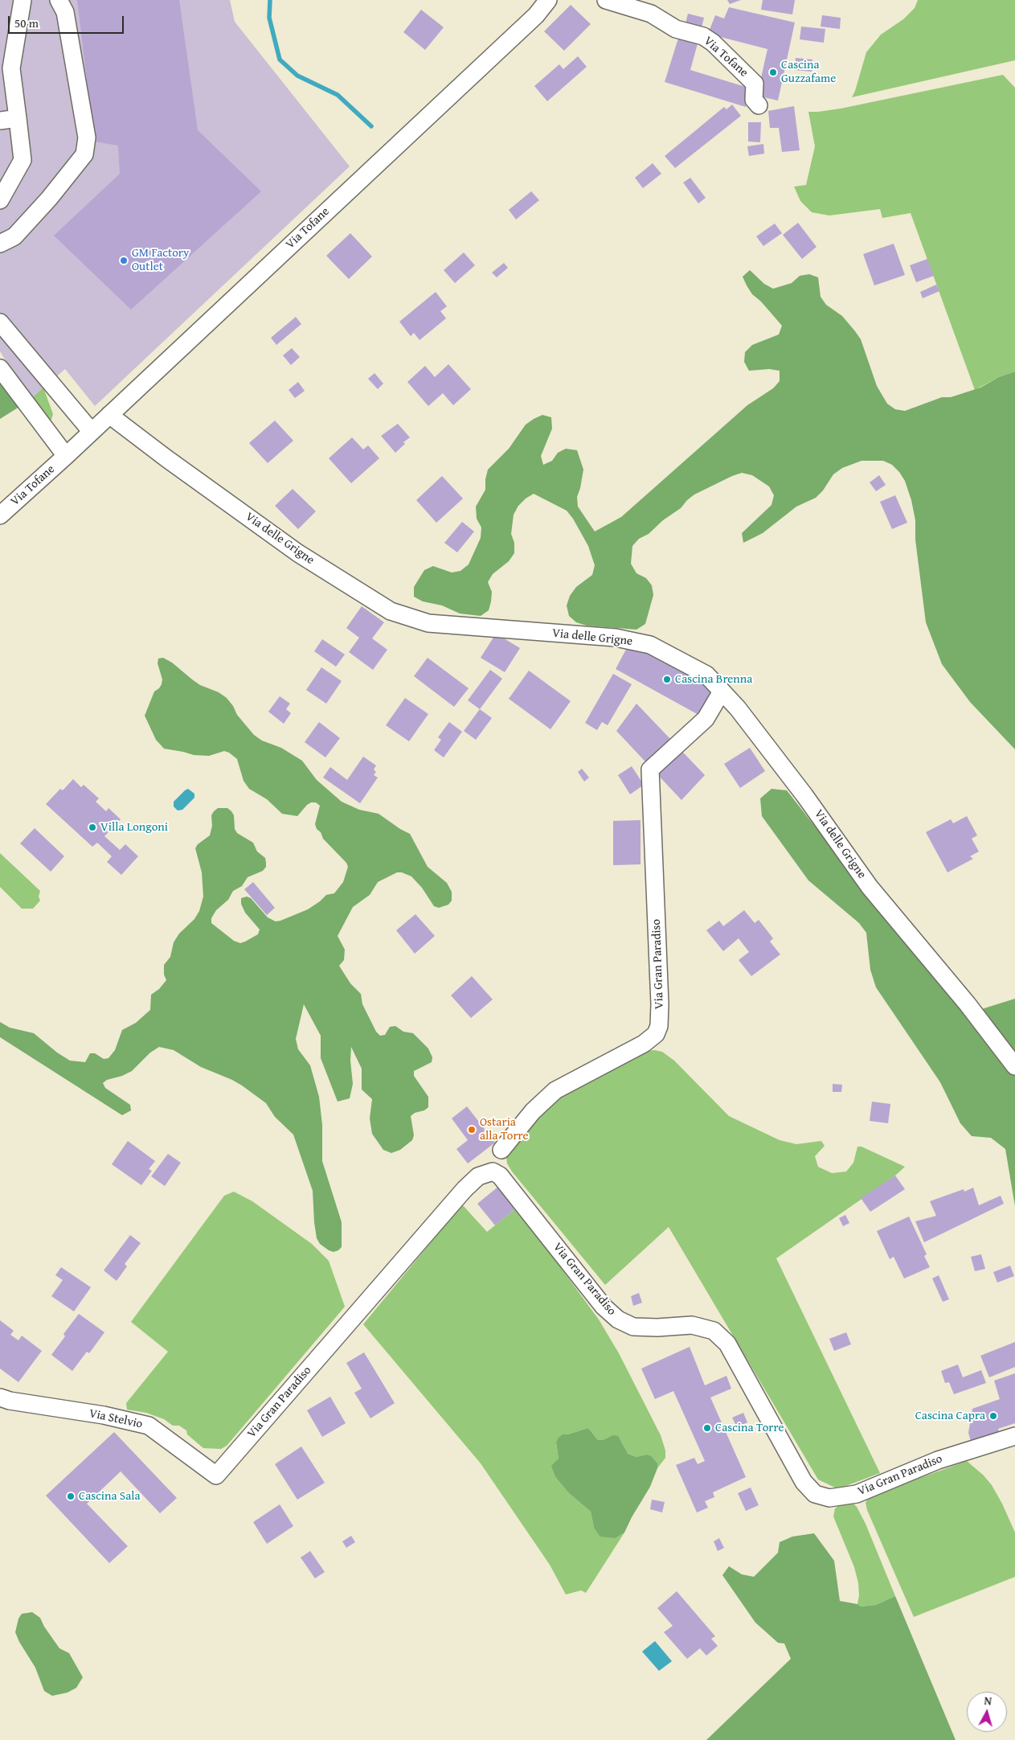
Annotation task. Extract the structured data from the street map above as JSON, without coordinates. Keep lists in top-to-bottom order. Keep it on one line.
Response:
{"streets":{"street":["Via Tofane","Via delle Grigne","Via Gran Paradiso","Via Stelvio"]},"crossings":[["Via Tofane","Via delle Grigne"],["Via delle Grigne","Via Gran Paradiso"],["Via Gran Paradiso","Via Stelvio"]],"places":["Cascina Guzzafame","GM Factory Outlet","Cascina Brenna","Villa Longoni","Ostaria alla Torre","Cascina Capra","Cascina Torre","Cascina Sala"],"scale_bar":"50 m","north":"top"}
